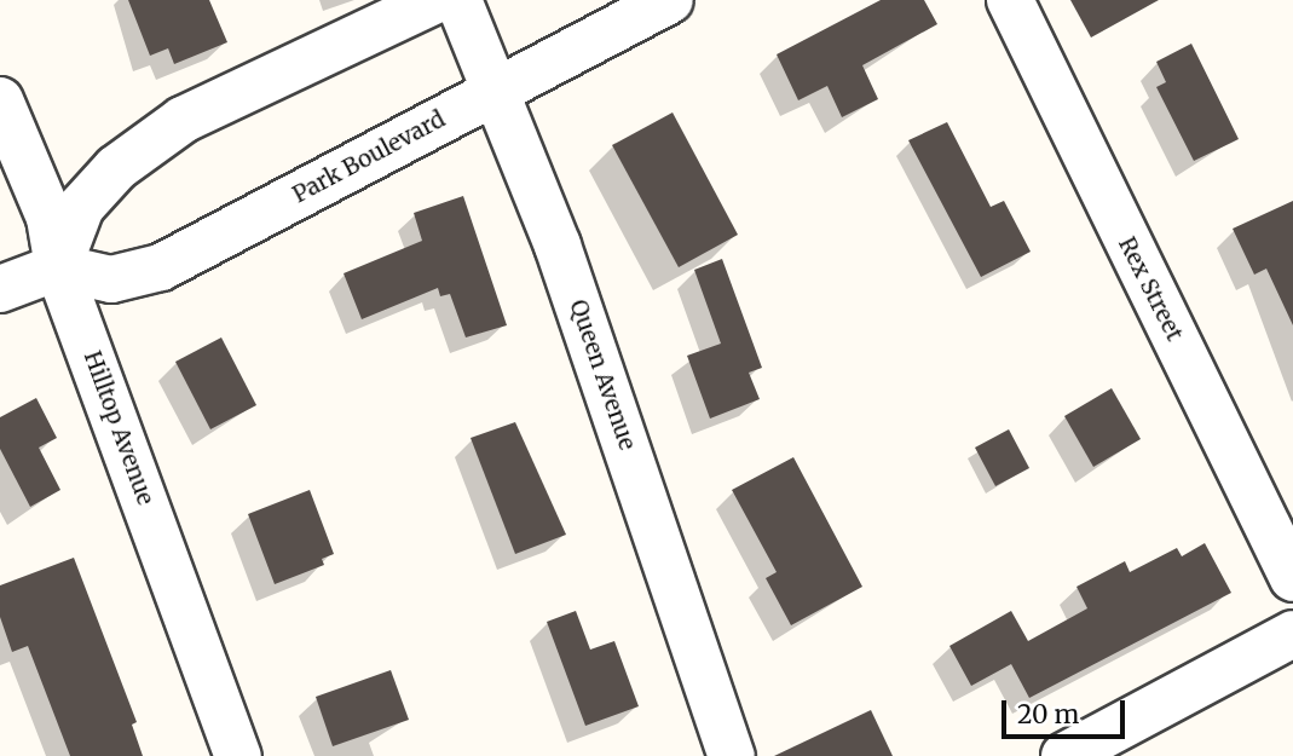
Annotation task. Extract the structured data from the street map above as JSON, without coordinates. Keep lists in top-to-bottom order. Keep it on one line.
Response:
{"streets":{"street":["Park Boulevard","Rex Street","Queen Avenue","Hilltop Avenue"]},"crossings":[["Park Boulevard","Queen Avenue"],["Park Boulevard","Hilltop Avenue"]],"scale_bar":"20 m"}
